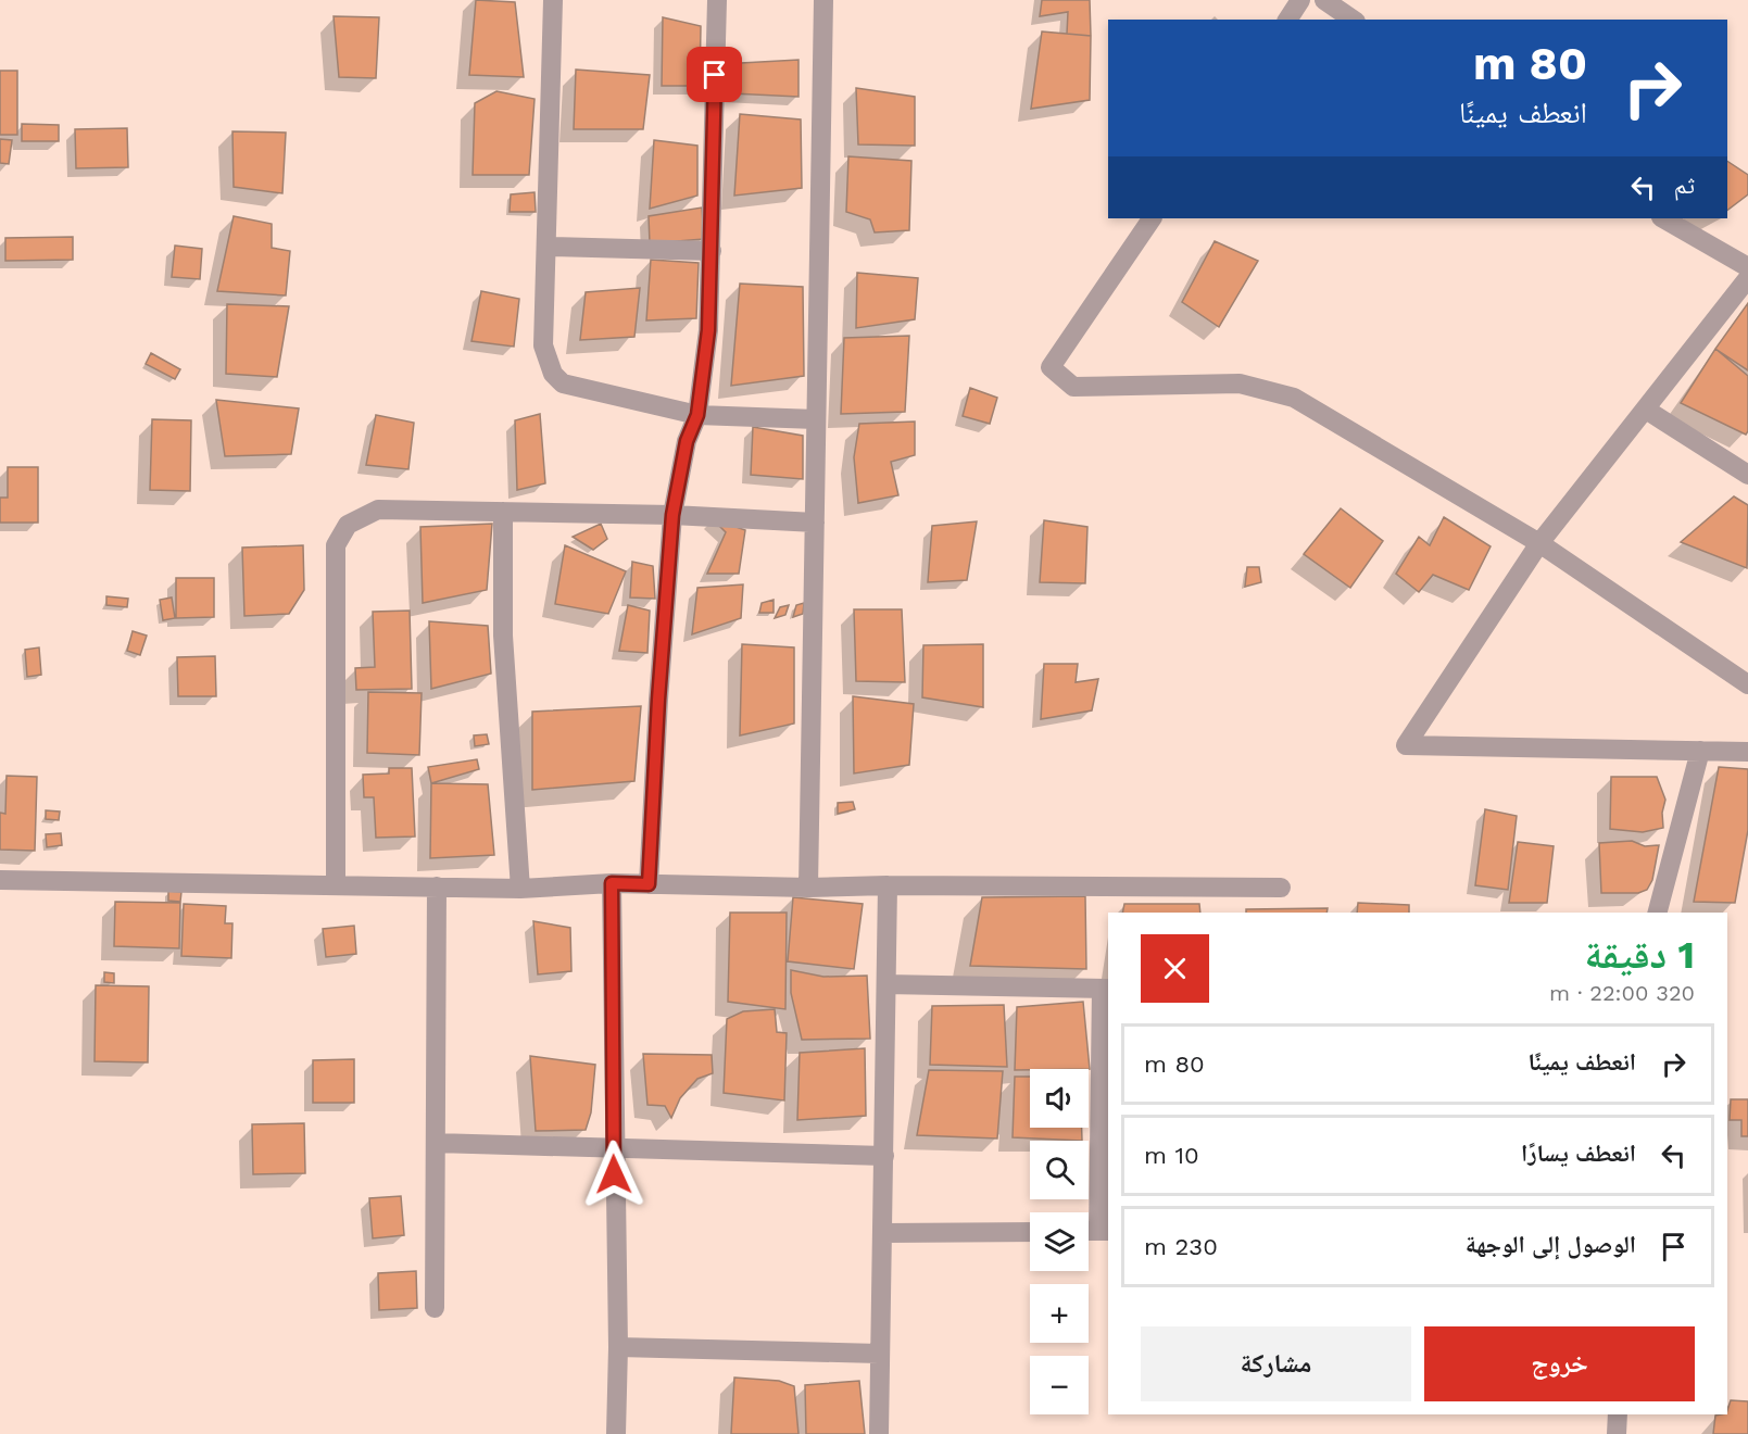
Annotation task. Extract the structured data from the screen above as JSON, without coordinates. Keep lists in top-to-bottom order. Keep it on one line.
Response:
{"page":{"turn":["80 m","انعطف يمينًا"],"then":"ثم","heading":["1 دقيقة","320 m · 22:00"],"list":[{"name":"انعطف يمينًا","value":"80 m"},{"name":"انعطف يسارًا","value":"10 m"},{"name":"الوصول إلى الوجهة","value":"230 m"}],"map_buttons":["+","−"],"buttons":["خروج","مشاركة"]}}
